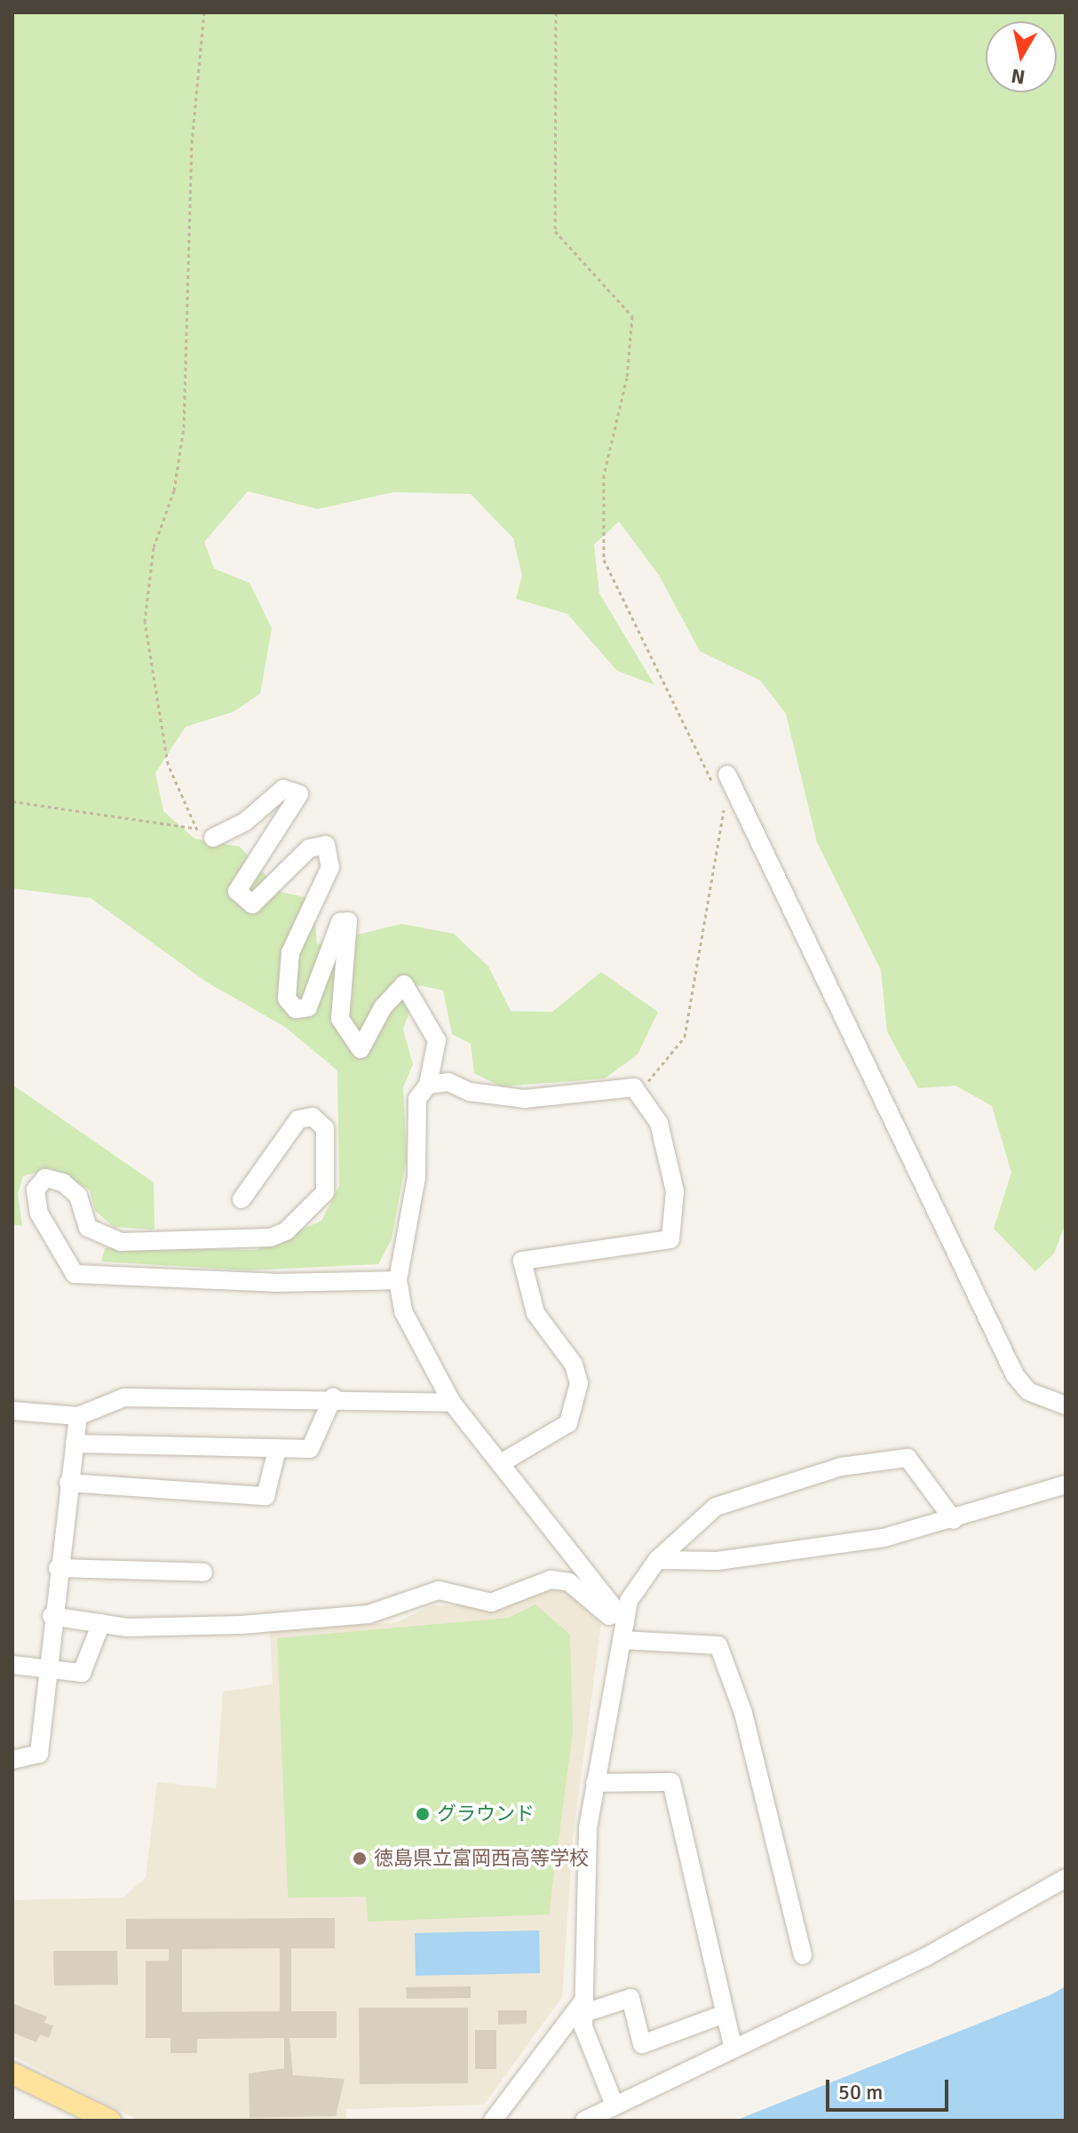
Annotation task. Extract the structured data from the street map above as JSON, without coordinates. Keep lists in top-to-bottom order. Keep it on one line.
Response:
{"places":["グラウンド","徳島県立富岡西高等学校"],"scale_bar":"50 m","north":"bottom"}
